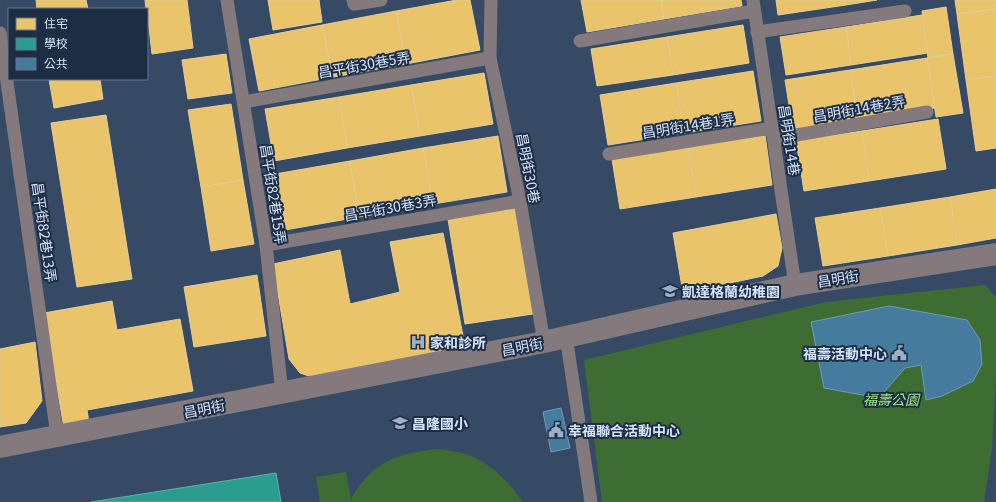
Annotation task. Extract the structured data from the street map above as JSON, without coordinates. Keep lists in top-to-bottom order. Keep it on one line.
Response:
{"streets":{"street":["昌明街"],"lane":["昌平街30巷5弄","昌明街14巷2弄","昌明街14巷1弄","昌明街14巷","昌明街30巷","昌平街82巷15弄","昌平街30巷3弄","昌平街82巷13弄"]},"crossings":[["昌平街30巷5弄","昌明街30巷"],["昌平街30巷5弄","昌平街82巷15弄"],["昌明街14巷2弄","昌明街14巷1弄"],["昌明街14巷2弄","昌明街14巷"],["昌明街14巷1弄","昌明街14巷"],["昌明街14巷","昌明街"],["昌明街30巷","昌平街30巷3弄"],["昌明街30巷","昌明街"],["昌平街82巷15弄","昌平街30巷3弄"],["昌平街82巷15弄","昌明街"],["昌平街82巷13弄","昌明街"]],"parks":["福壽公園"],"places":{"school or university":["凱達格蘭幼稚園","昌隆國小"],"hospital":["家和診所"],"public building":["福壽活動中心","幸福聯合活動中心"]},"legend":["住宅","學校","公共"]}
